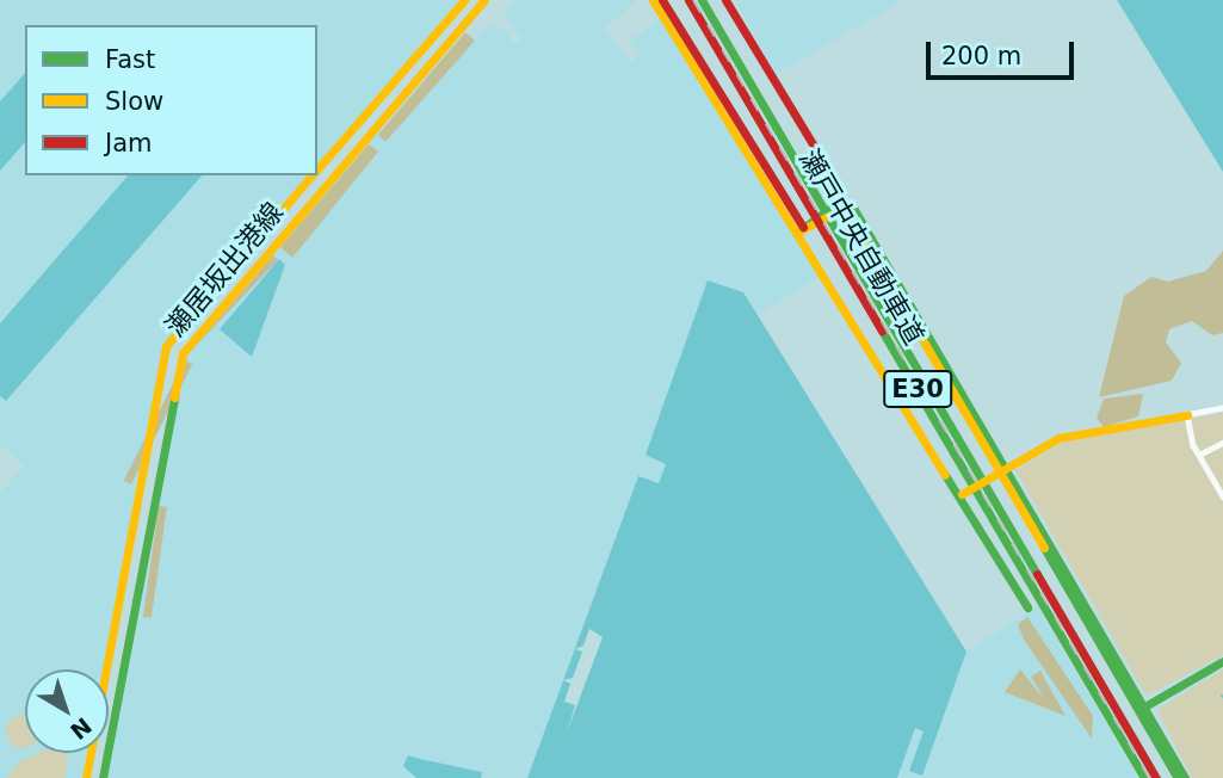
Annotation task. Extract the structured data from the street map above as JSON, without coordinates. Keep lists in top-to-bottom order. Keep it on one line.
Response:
{"streets":{"main road":["瀬戸中央自動車道","瀬居坂出港線","E30"]},"legend":["Fast","Slow","Jam"],"scale_bar":"200 m","north":"bottom right"}
